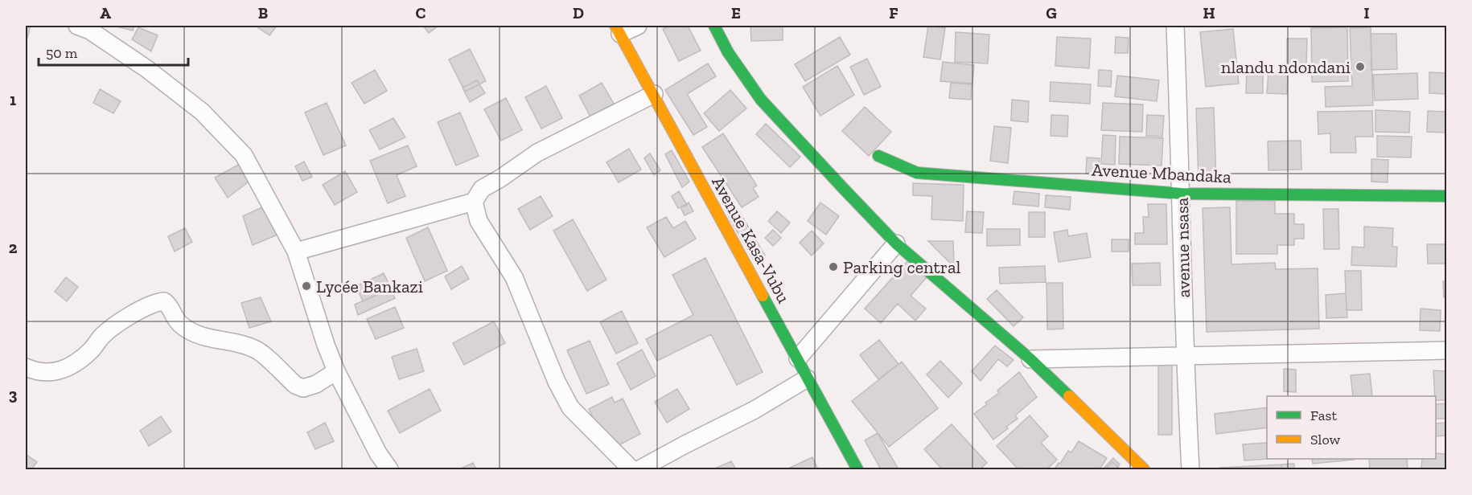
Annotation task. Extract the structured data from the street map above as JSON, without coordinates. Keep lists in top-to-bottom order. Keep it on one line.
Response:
{"streets":{"main road":["Avenue Mbandaka","Avenue Kasa-Vubu"],"street":["avenue nsasa"]},"crossings":[["Avenue Mbandaka","avenue nsasa"]],"places":["nlandu ndondani","Parking central","Lycée Bankazi"],"legend":["Fast","Slow"],"scale_bar":"50 m","grid":{"columns":["A","B","C","D","E","F","G","H","I"],"rows":["1","2","3"]}}
